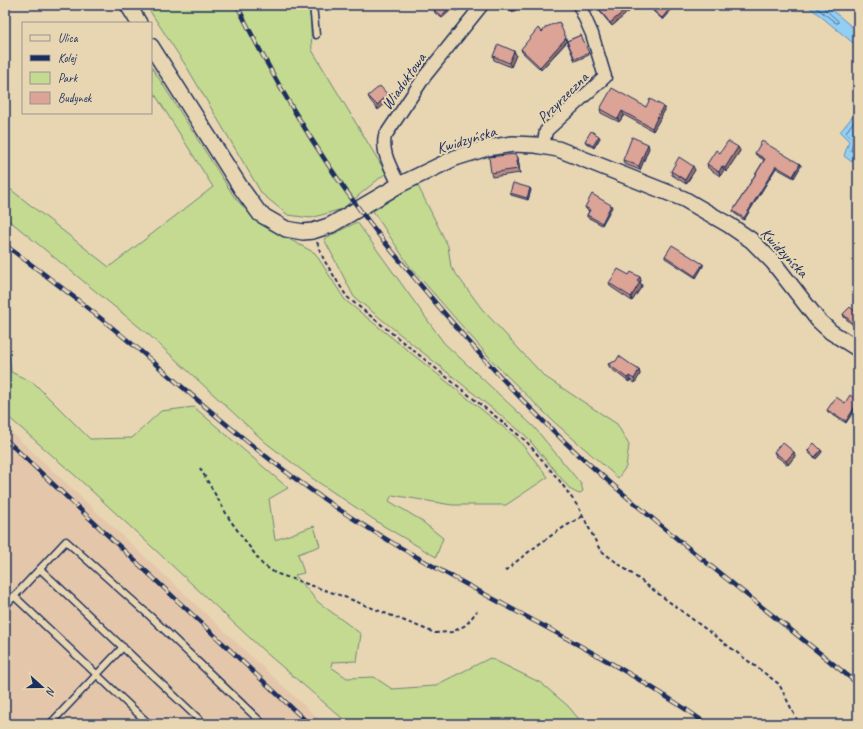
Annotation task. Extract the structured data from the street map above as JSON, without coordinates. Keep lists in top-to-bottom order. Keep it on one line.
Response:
{"streets":{"street":["Wiaduktowa","Przyrzeczna","Kwidzyńska"]},"crossings":[["Wiaduktowa","Kwidzyńska"],["Przyrzeczna","Kwidzyńska"]],"legend":["Ulica","Kolej","Park","Budynek"],"north":"right"}
